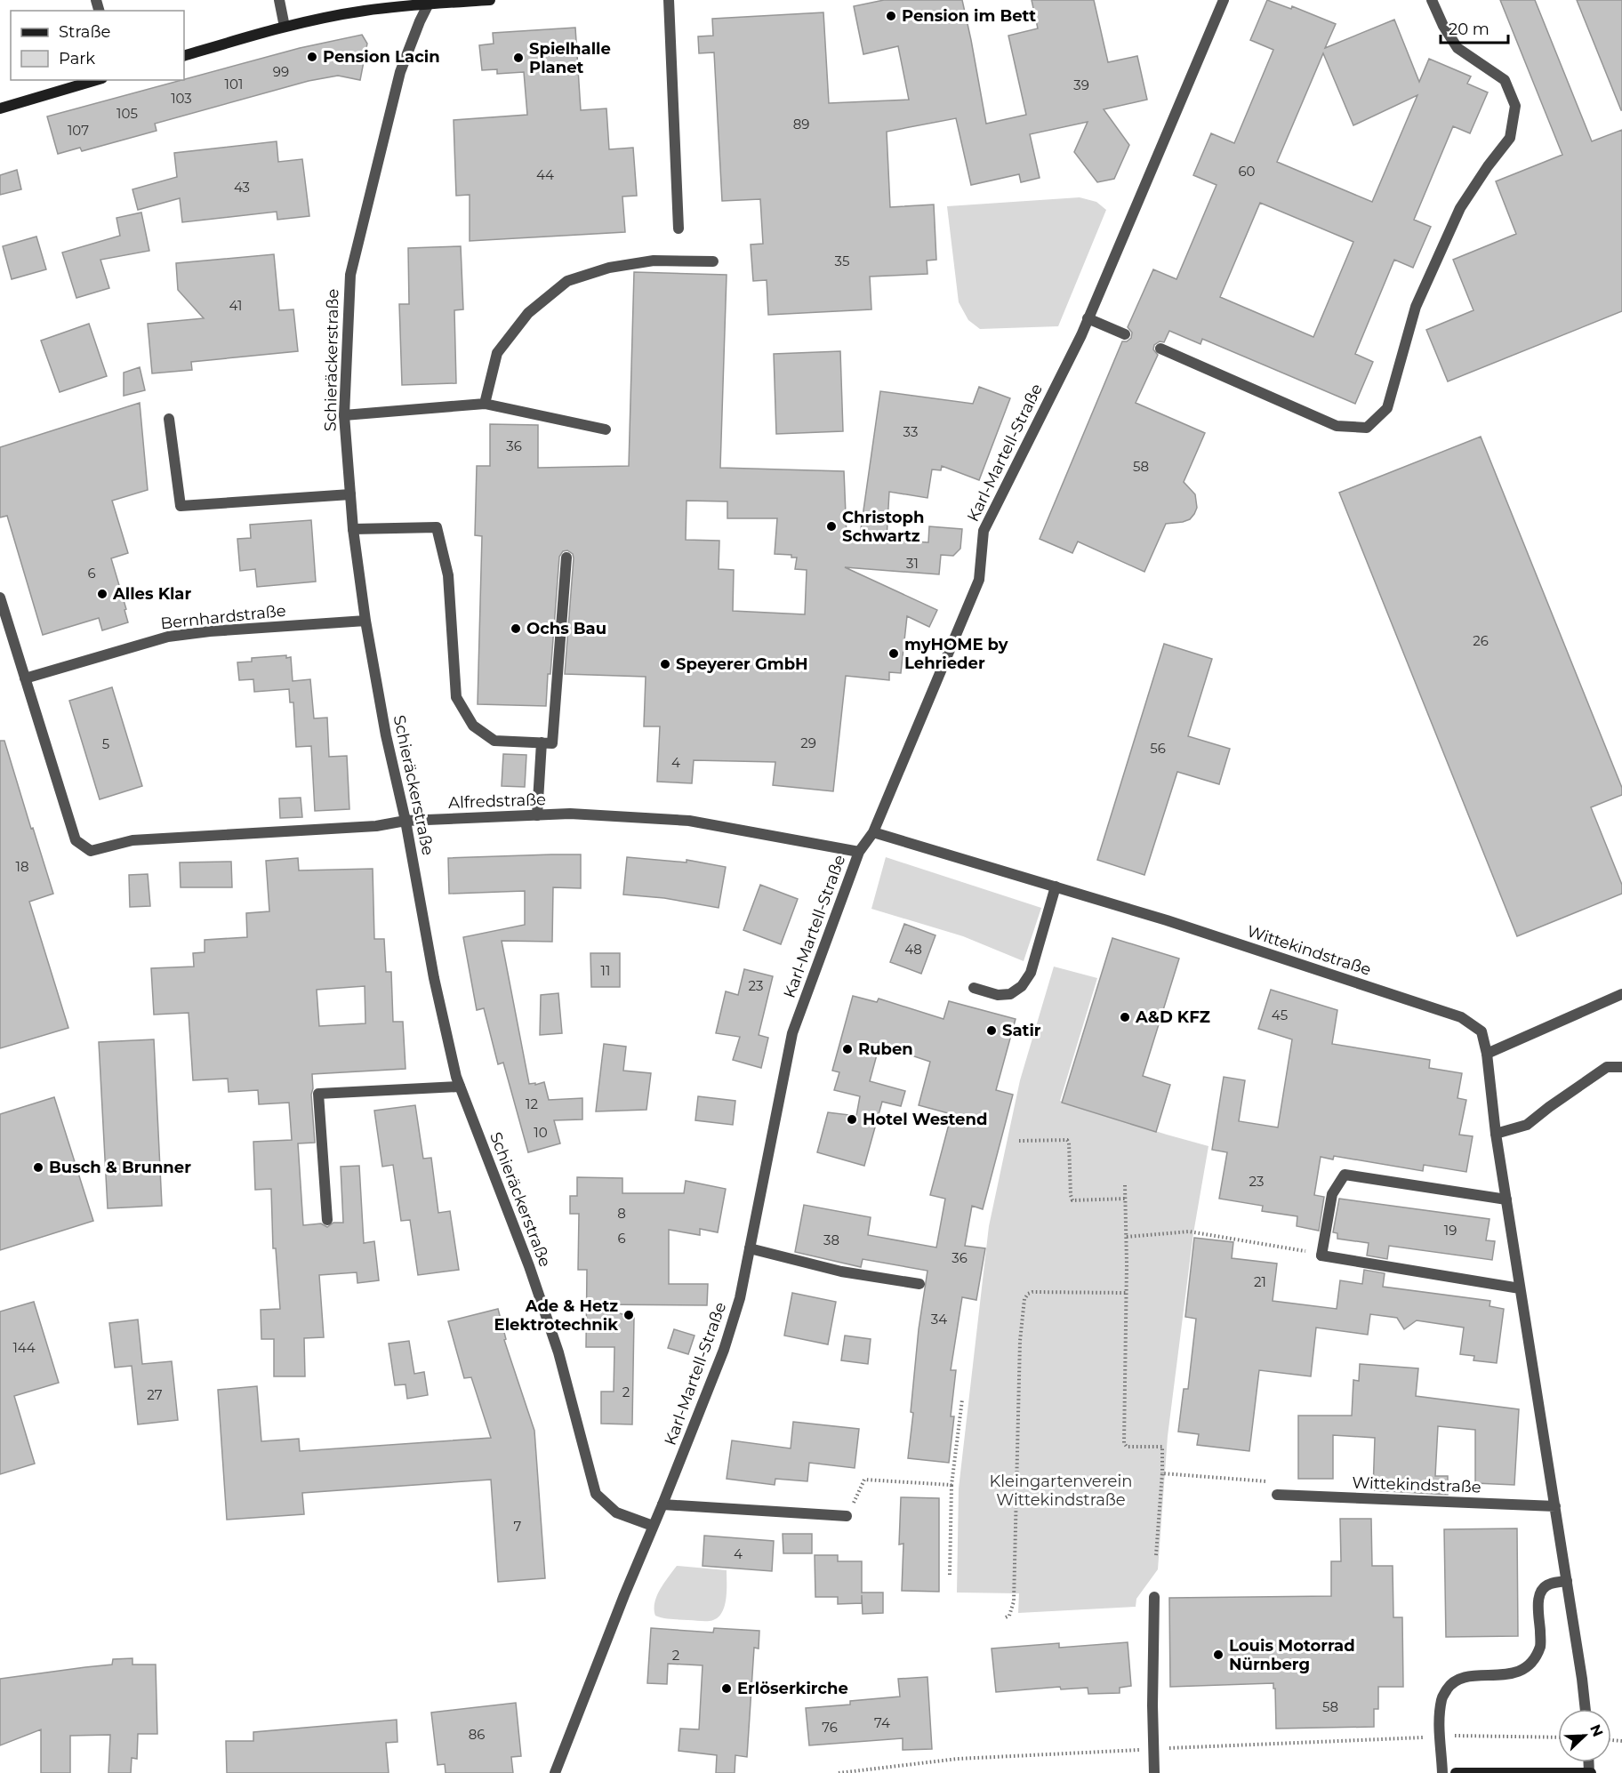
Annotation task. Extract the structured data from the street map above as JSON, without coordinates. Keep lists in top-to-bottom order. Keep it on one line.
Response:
{"streets":{"street":["Schieräckerstraße","Karl-Martell-Straße","Bernhardstraße","Alfredstraße","Wittekindstraße"]},"crossings":[["Schieräckerstraße","Karl-Martell-Straße"],["Schieräckerstraße","Bernhardstraße"],["Schieräckerstraße","Alfredstraße"],["Karl-Martell-Straße","Alfredstraße"],["Karl-Martell-Straße","Wittekindstraße"],["Bernhardstraße","Alfredstraße"]],"parks":["Kleingartenverein Wittekindstraße"],"places":["Pension im Bett","Pension Lacin","Spielhalle Planet","Christoph Schwartz","Alles Klar","Ochs Bau","myHOME by Lehrieder","Speyerer GmbH","A&D KFZ","Satir","Ruben","Hotel Westend","Busch & Brunner","Ade & Hetz Elektrotechnik","Louis Motorrad Nürnberg","Erlöserkirche"],"house_numbers":["99","101","39","103","105","89","107","60","44","43","35","41","33","36","58","31","6","26","29","5","56","4","18","48","11","23","45","12","10","23","8","19","6","38","36","21","34","144","2","27","7","4","2","58","74","76","86"],"legend":["Straße","Park"],"scale_bar":"20 m","north":"top right"}
